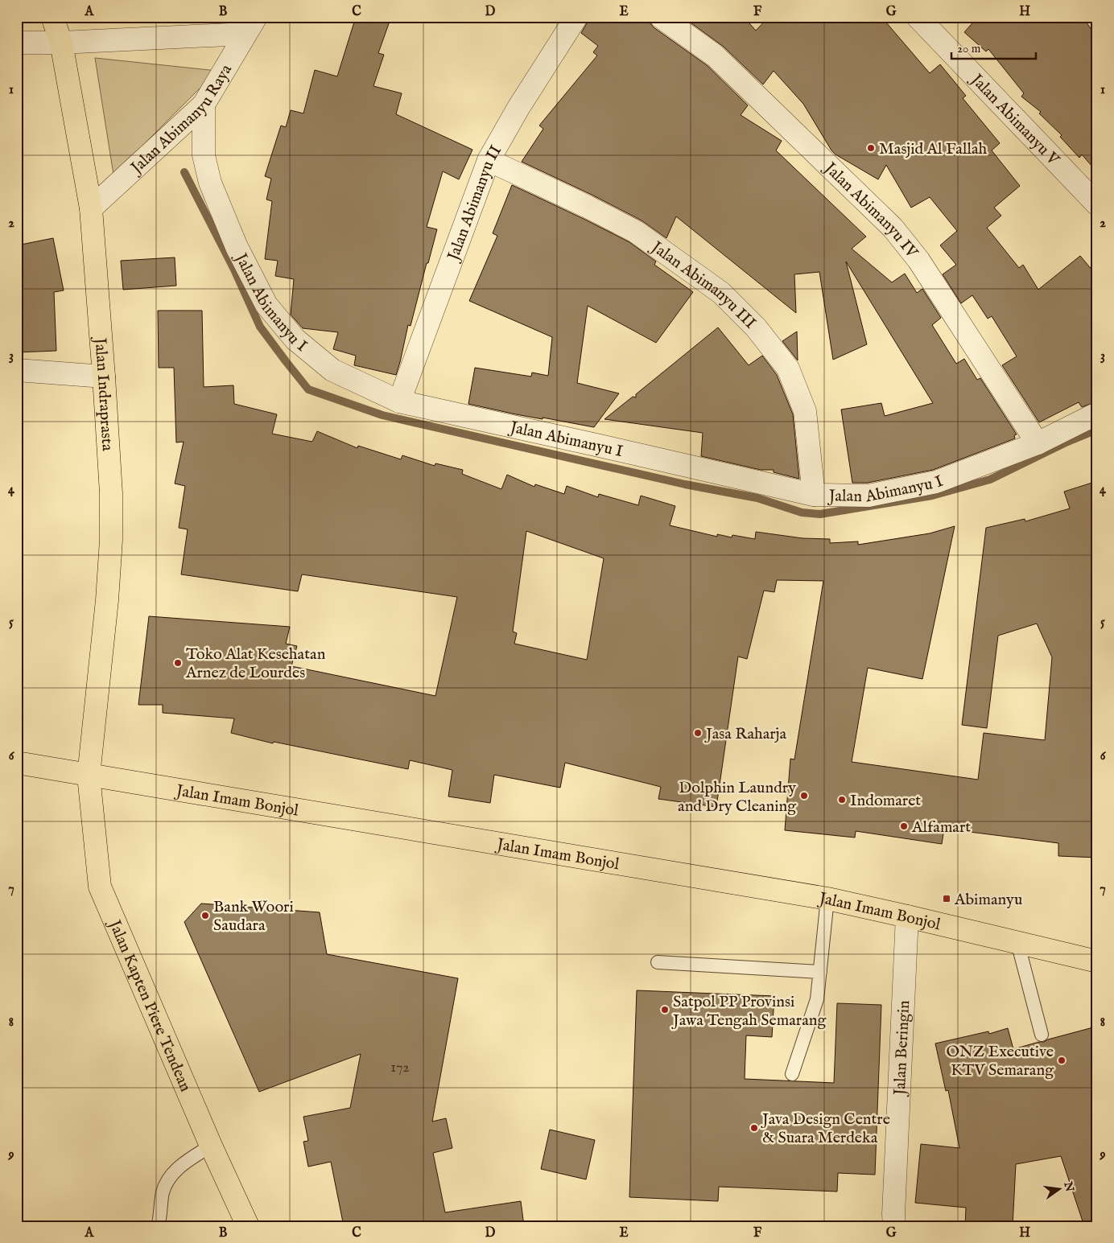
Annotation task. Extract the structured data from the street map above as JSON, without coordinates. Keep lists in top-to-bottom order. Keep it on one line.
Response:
{"streets":{"main road":["Jalan Indraprasta","Jalan Imam Bonjol","Jalan Kapten Piere Tendean"],"street":["Jalan Abimanyu Raya","Jalan Abimanyu V","Jalan Abimanyu II","Jalan Abimanyu IV","Jalan Abimanyu III","Jalan Abimanyu I","Jalan Beringin"]},"crossings":[["Jalan Abimanyu Raya","Jalan Abimanyu I"],["Jalan Abimanyu Raya","Jalan Indraprasta"],["Jalan Abimanyu II","Jalan Abimanyu III"],["Jalan Abimanyu II","Jalan Abimanyu I"],["Jalan Abimanyu IV","Jalan Abimanyu I"],["Jalan Abimanyu III","Jalan Abimanyu I"],["Jalan Indraprasta","Jalan Imam Bonjol"],["Jalan Indraprasta","Jalan Kapten Piere Tendean"],["Jalan Imam Bonjol","Jalan Kapten Piere Tendean"],["Jalan Imam Bonjol","Jalan Beringin"]],"places":{"other":["Masjid Al Fallah","Toko Alat Kesehatan Arnez de Lourdes","Jasa Raharja","Dolphin Laundry and Dry Cleaning","Indomaret","Alfamart","Bank Woori Saudara","Satpol PP Provinsi Jawa Tengah Semarang","ONZ Executive KTV Semarang","Java Design Centre & Suara Merdeka"],"transit":["Abimanyu"]},"house_numbers":["172"],"scale_bar":"20 m","north":"right","grid":{"columns":["A","B","C","D","E","F","G","H"],"rows":["1","2","3","4","5","6","7","8","9"]}}
